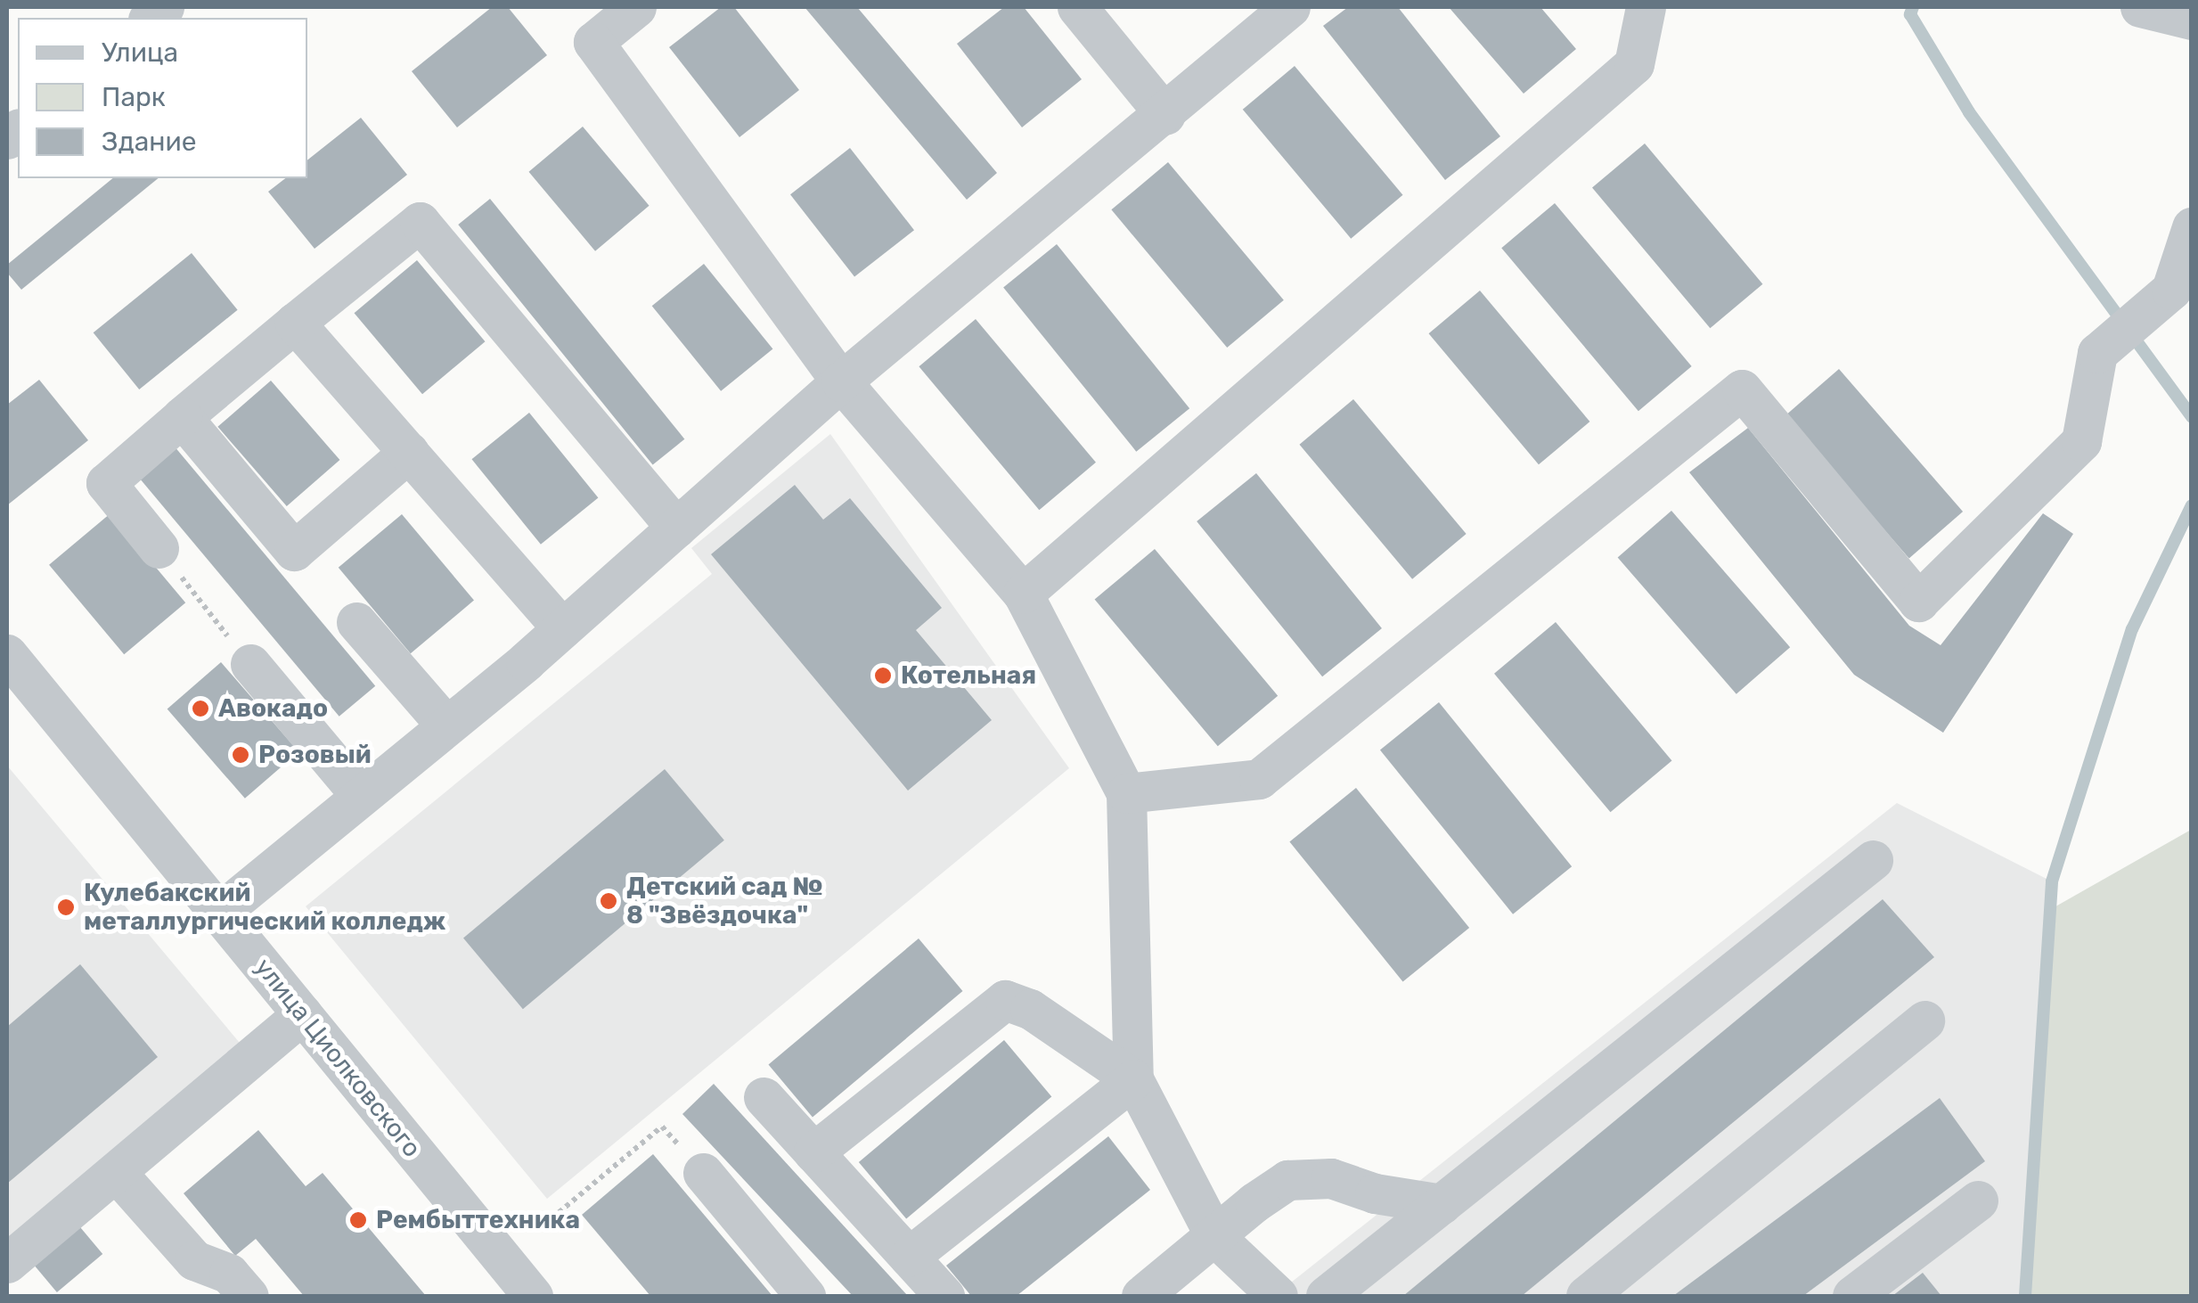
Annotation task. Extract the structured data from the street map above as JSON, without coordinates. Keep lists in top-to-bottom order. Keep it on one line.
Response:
{"streets":{"street":["улица Циолковского"]},"places":["Котельная","Авокадо","Розовый","Детский сад № 8 \"Звёздочка\"","Кулебакский металлургический колледж","Рембыттехника"],"legend":["Улица","Парк","Здание"]}
